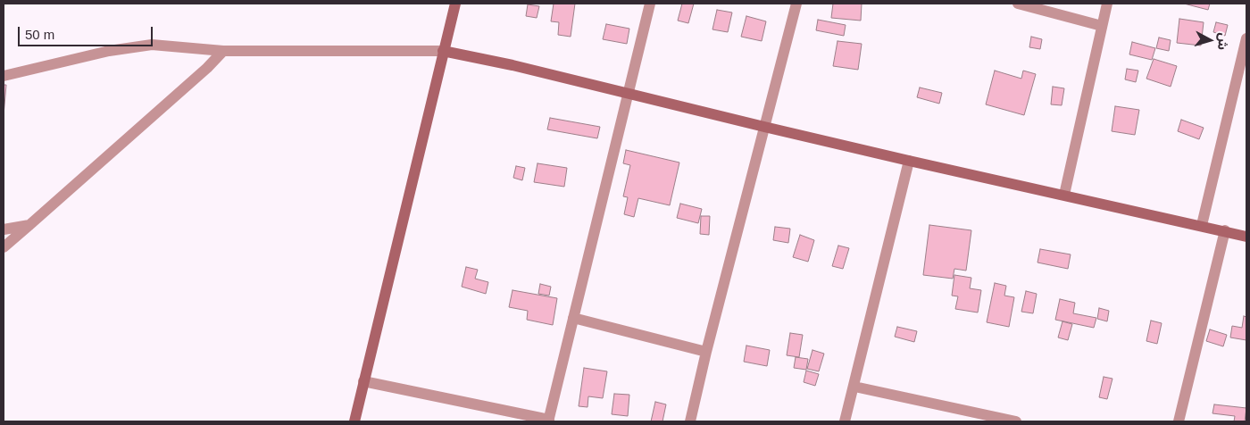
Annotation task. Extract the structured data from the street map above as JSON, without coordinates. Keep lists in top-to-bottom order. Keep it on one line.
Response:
{"scale_bar":"50 m","north":"right"}
